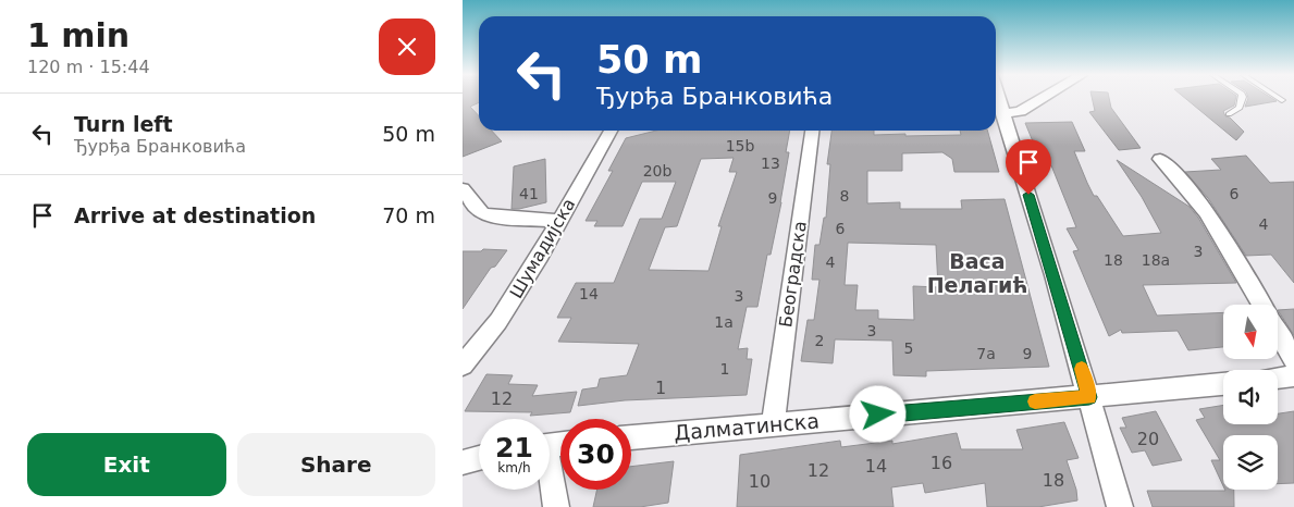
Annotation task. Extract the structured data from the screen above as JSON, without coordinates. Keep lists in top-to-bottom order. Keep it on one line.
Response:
{"streets":{"street":["Шумадијска","Београдска","Далматинска"]},"crossings":[["Београдска","Далматинска"]],"districts":["Васа Пелагић"],"house_numbers":["15b","13","20b","41","6","8","9","4","6","3","18","18a","4","14","3","1a","3","2","5","7a","9","1","1","12","20","16","14","12","18","10"],"north":"bottom","page":{"heading":["1 min","120 m · 15:44"],"turn":["50 m","Ђурђа Бранковића"],"list":[{"name":"Turn left","note":"Ђурђа Бранковића","value":"50 m"},{"name":"Arrive at destination","value":"70 m"}],"speed":"21 km/h","limit":"30","buttons":["Exit","Share"]}}
